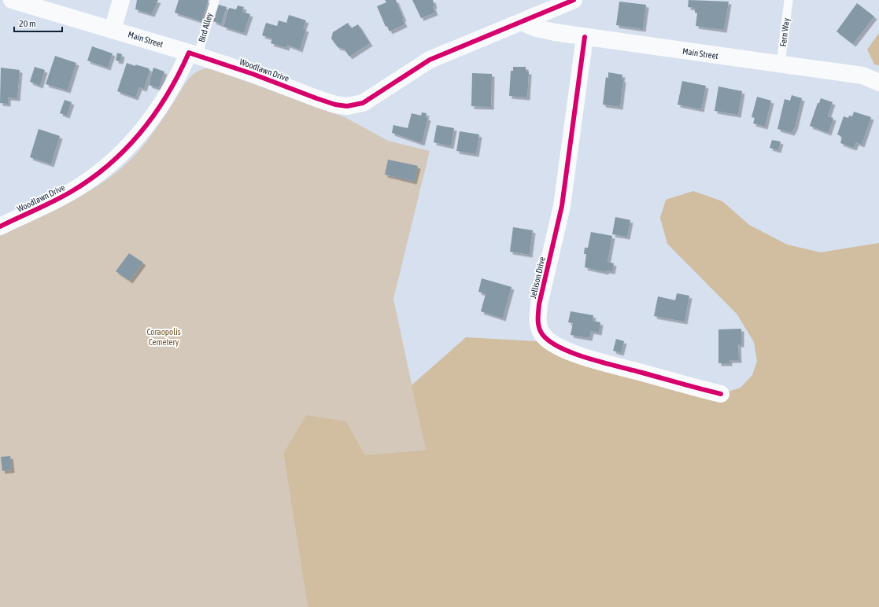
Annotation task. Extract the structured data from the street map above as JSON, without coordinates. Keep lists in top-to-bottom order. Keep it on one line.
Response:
{"streets":{"street":["Main Street","Woodlawn Drive","Jellison Drive"],"lane":["Bird Alley","Fern Way"]},"crossings":[["Bird Alley","Main Street"],["Bird Alley","Woodlawn Drive"],["Fern Way","Main Street"],["Main Street","Woodlawn Drive"],["Main Street","Jellison Drive"]],"parks":["Coraopolis Cemetery"],"scale_bar":"20 m"}
